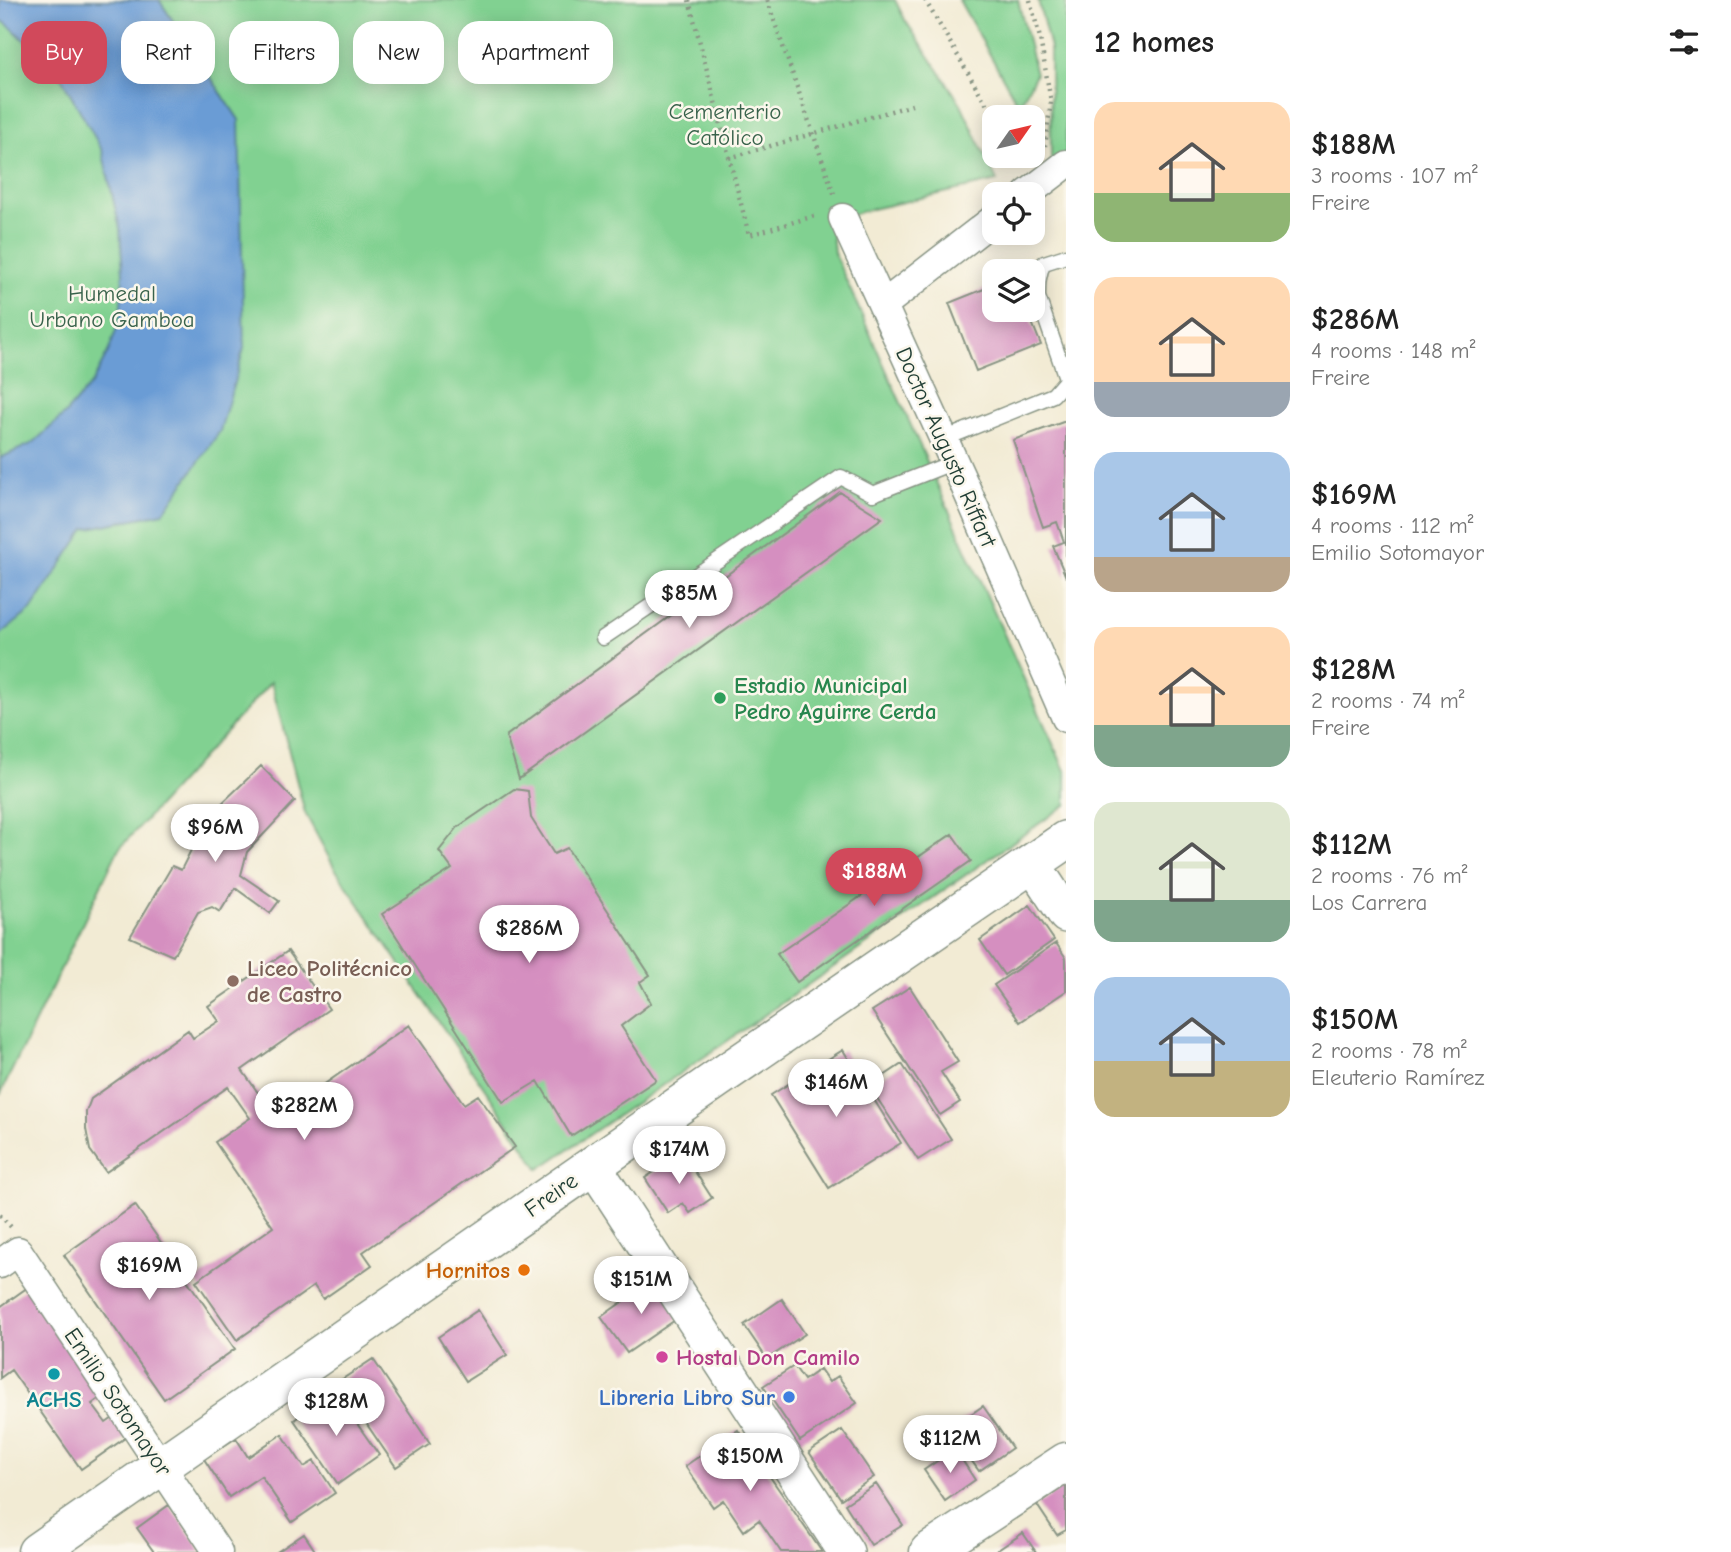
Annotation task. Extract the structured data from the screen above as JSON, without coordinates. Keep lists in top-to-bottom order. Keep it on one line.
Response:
{"streets":{"main road":["Freire"],"street":["Doctor Augusto Riffart","Emilio Sotomayor"]},"crossings":[["Freire","Emilio Sotomayor"]],"parks":["Cementerio Católico","Humedal Urbano Gamboa"],"places":["Estadio Municipal Pedro Aguirre Cerda","Liceo Politécnico de Castro","Hornitos","Hostal Don Camilo","ACHS","Libreria Libro Sur"],"north":"top right","page":{"heading":"12 homes","chip":["Buy","Rent","Filters","New","Apartment"],"list":[{"name":"$188M","note":"3 rooms · 107 m² · Freire"},{"name":"$286M","note":"4 rooms · 148 m² · Freire"},{"name":"$169M","note":"4 rooms · 112 m² · Emilio Sotomayor"},{"name":"$128M","note":"2 rooms · 74 m² · Freire"},{"name":"$112M","note":"2 rooms · 76 m² · Los Carrera"},{"name":"$150M","note":"2 rooms · 78 m² · Eleuterio Ramírez"}],"price":["$85M","$96M","$188M","$286M","$146M","$282M","$174M","$169M","$151M","$128M","$112M","$150M"]}}
